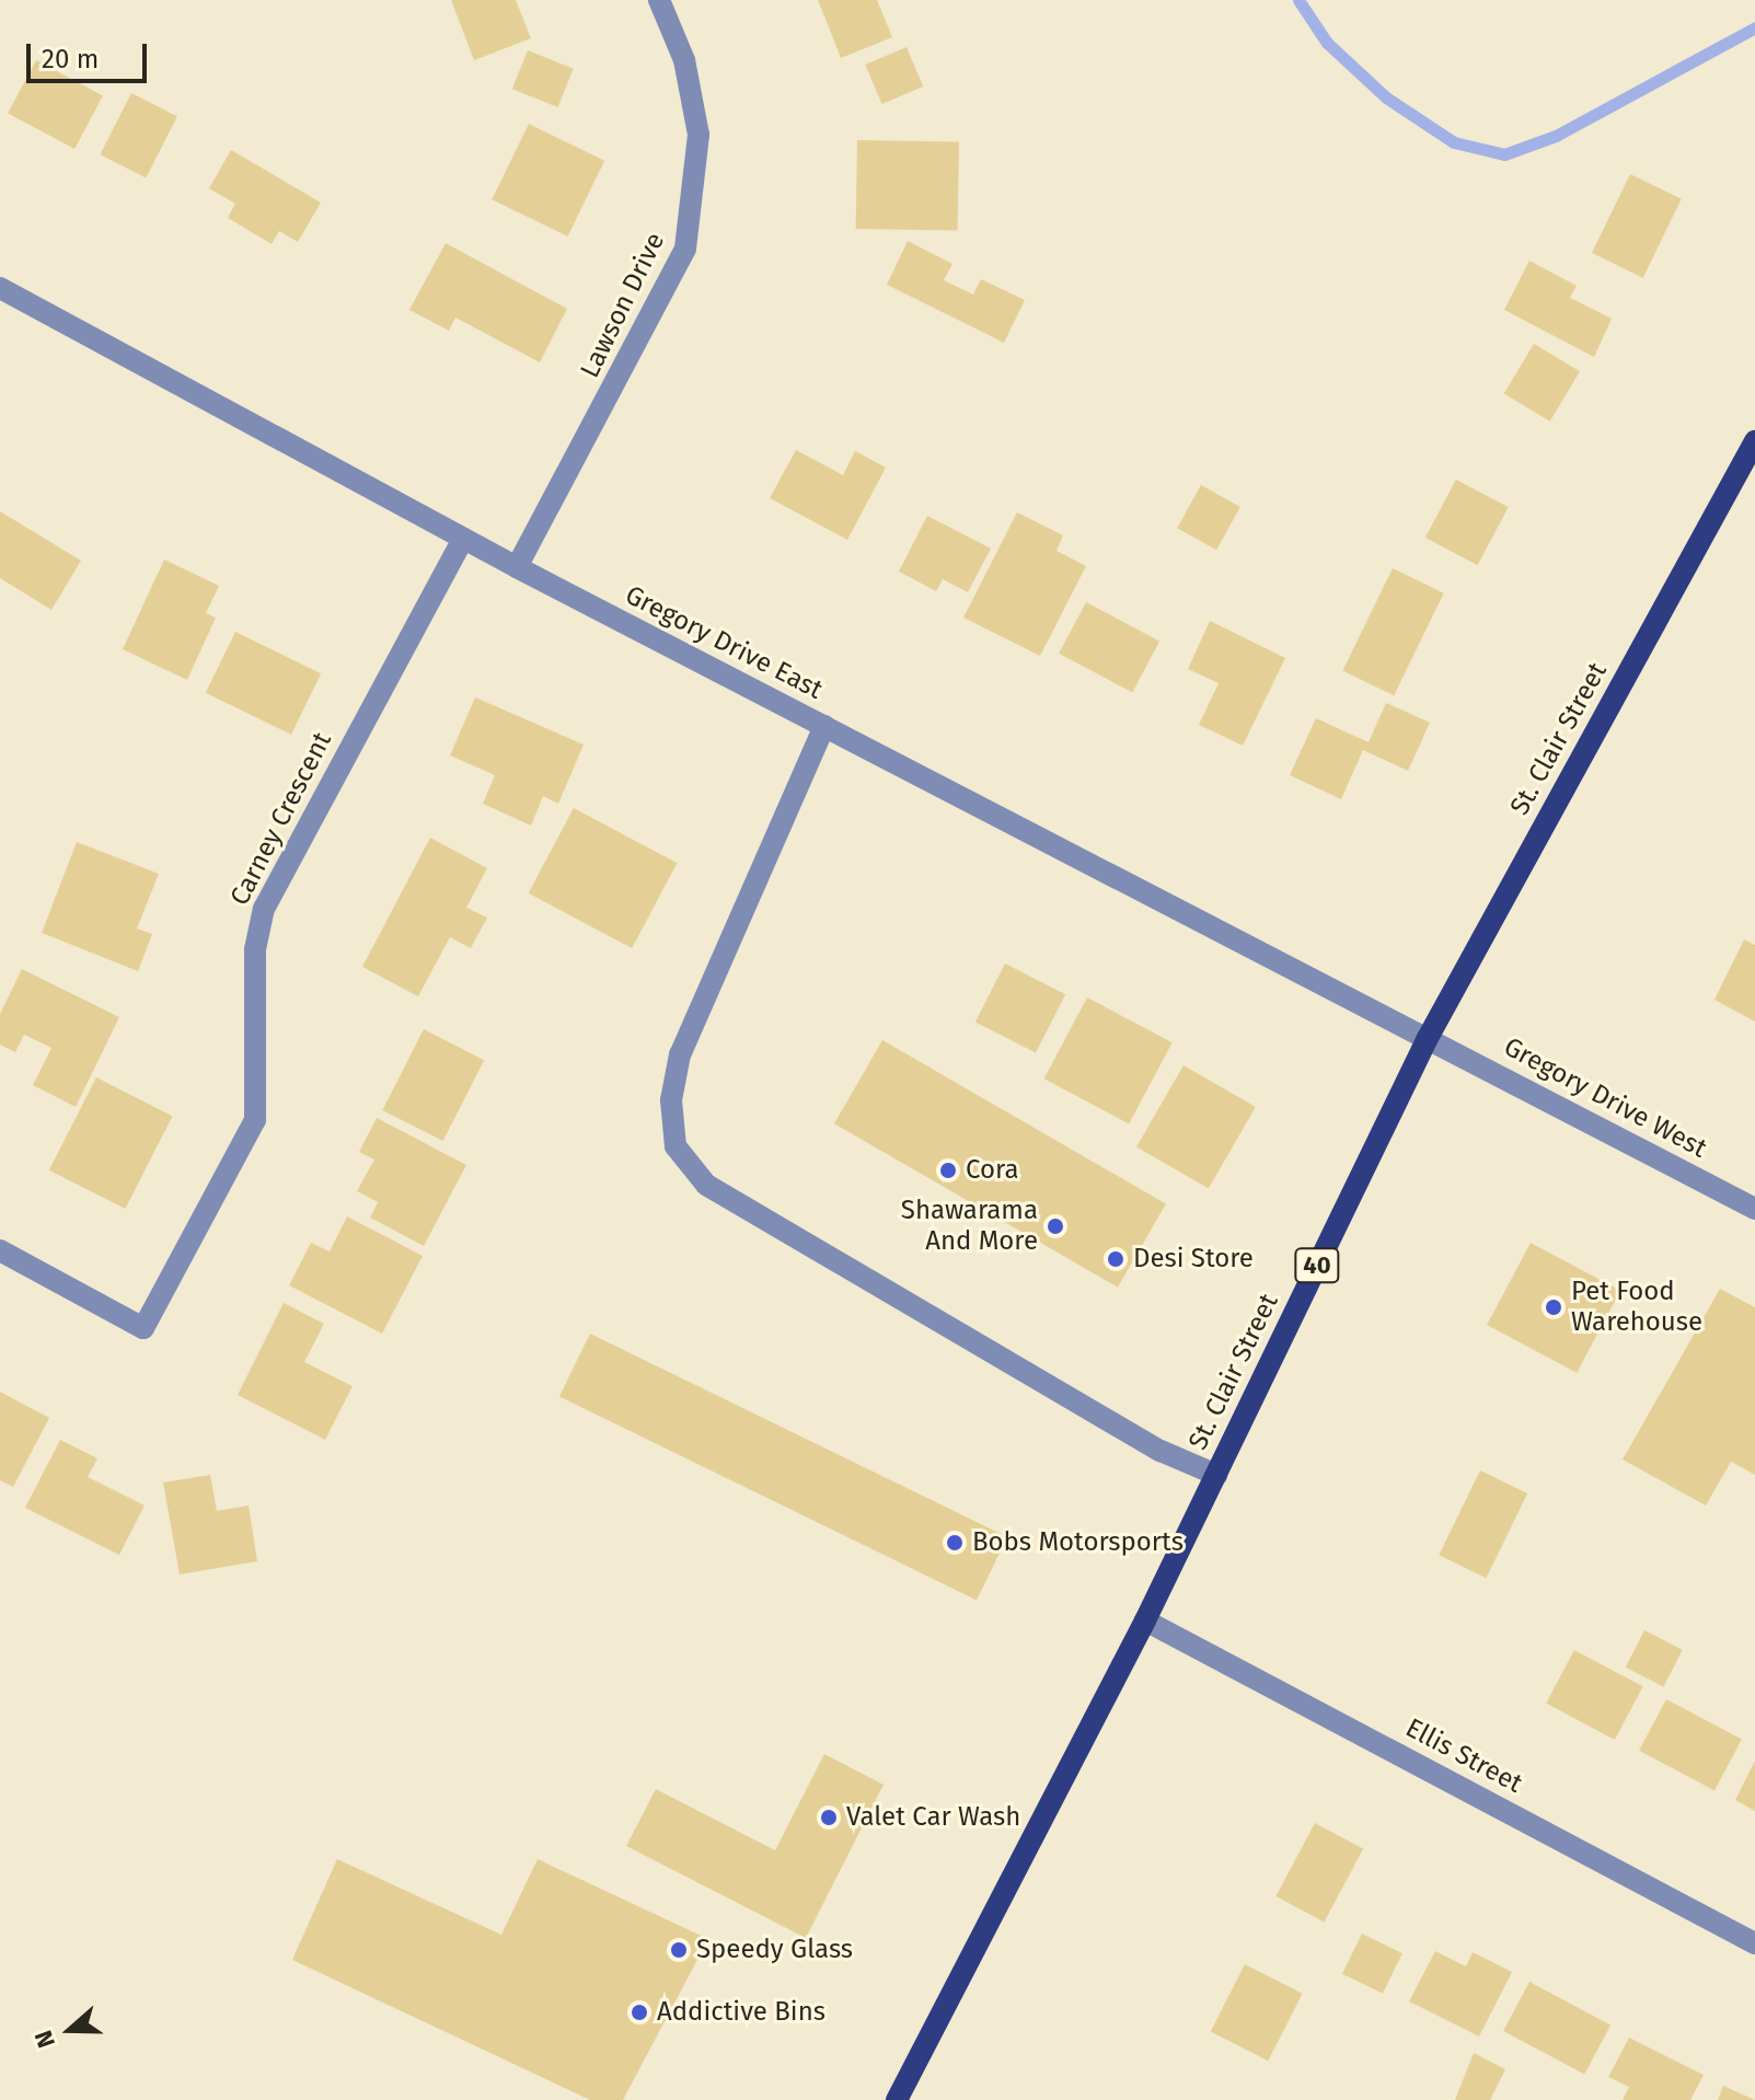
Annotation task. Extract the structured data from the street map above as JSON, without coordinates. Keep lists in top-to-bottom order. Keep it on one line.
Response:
{"streets":{"main road":["St. Clair Street","40"],"street":["Lawson Drive","Gregory Drive East","Carney Crescent","Gregory Drive West","Ellis Street"]},"crossings":[["Lawson Drive","Gregory Drive East"],["Gregory Drive East","St. Clair Street"],["Gregory Drive East","Carney Crescent"],["Gregory Drive East","Gregory Drive West"],["St. Clair Street","Gregory Drive West"],["St. Clair Street","Ellis Street"]],"places":["Cora","Shawarama And More","Desi Store","Pet Food Warehouse","Bobs Motorsports","Valet Car Wash","Speedy Glass","Addictive Bins"],"scale_bar":"20 m","north":"left"}
